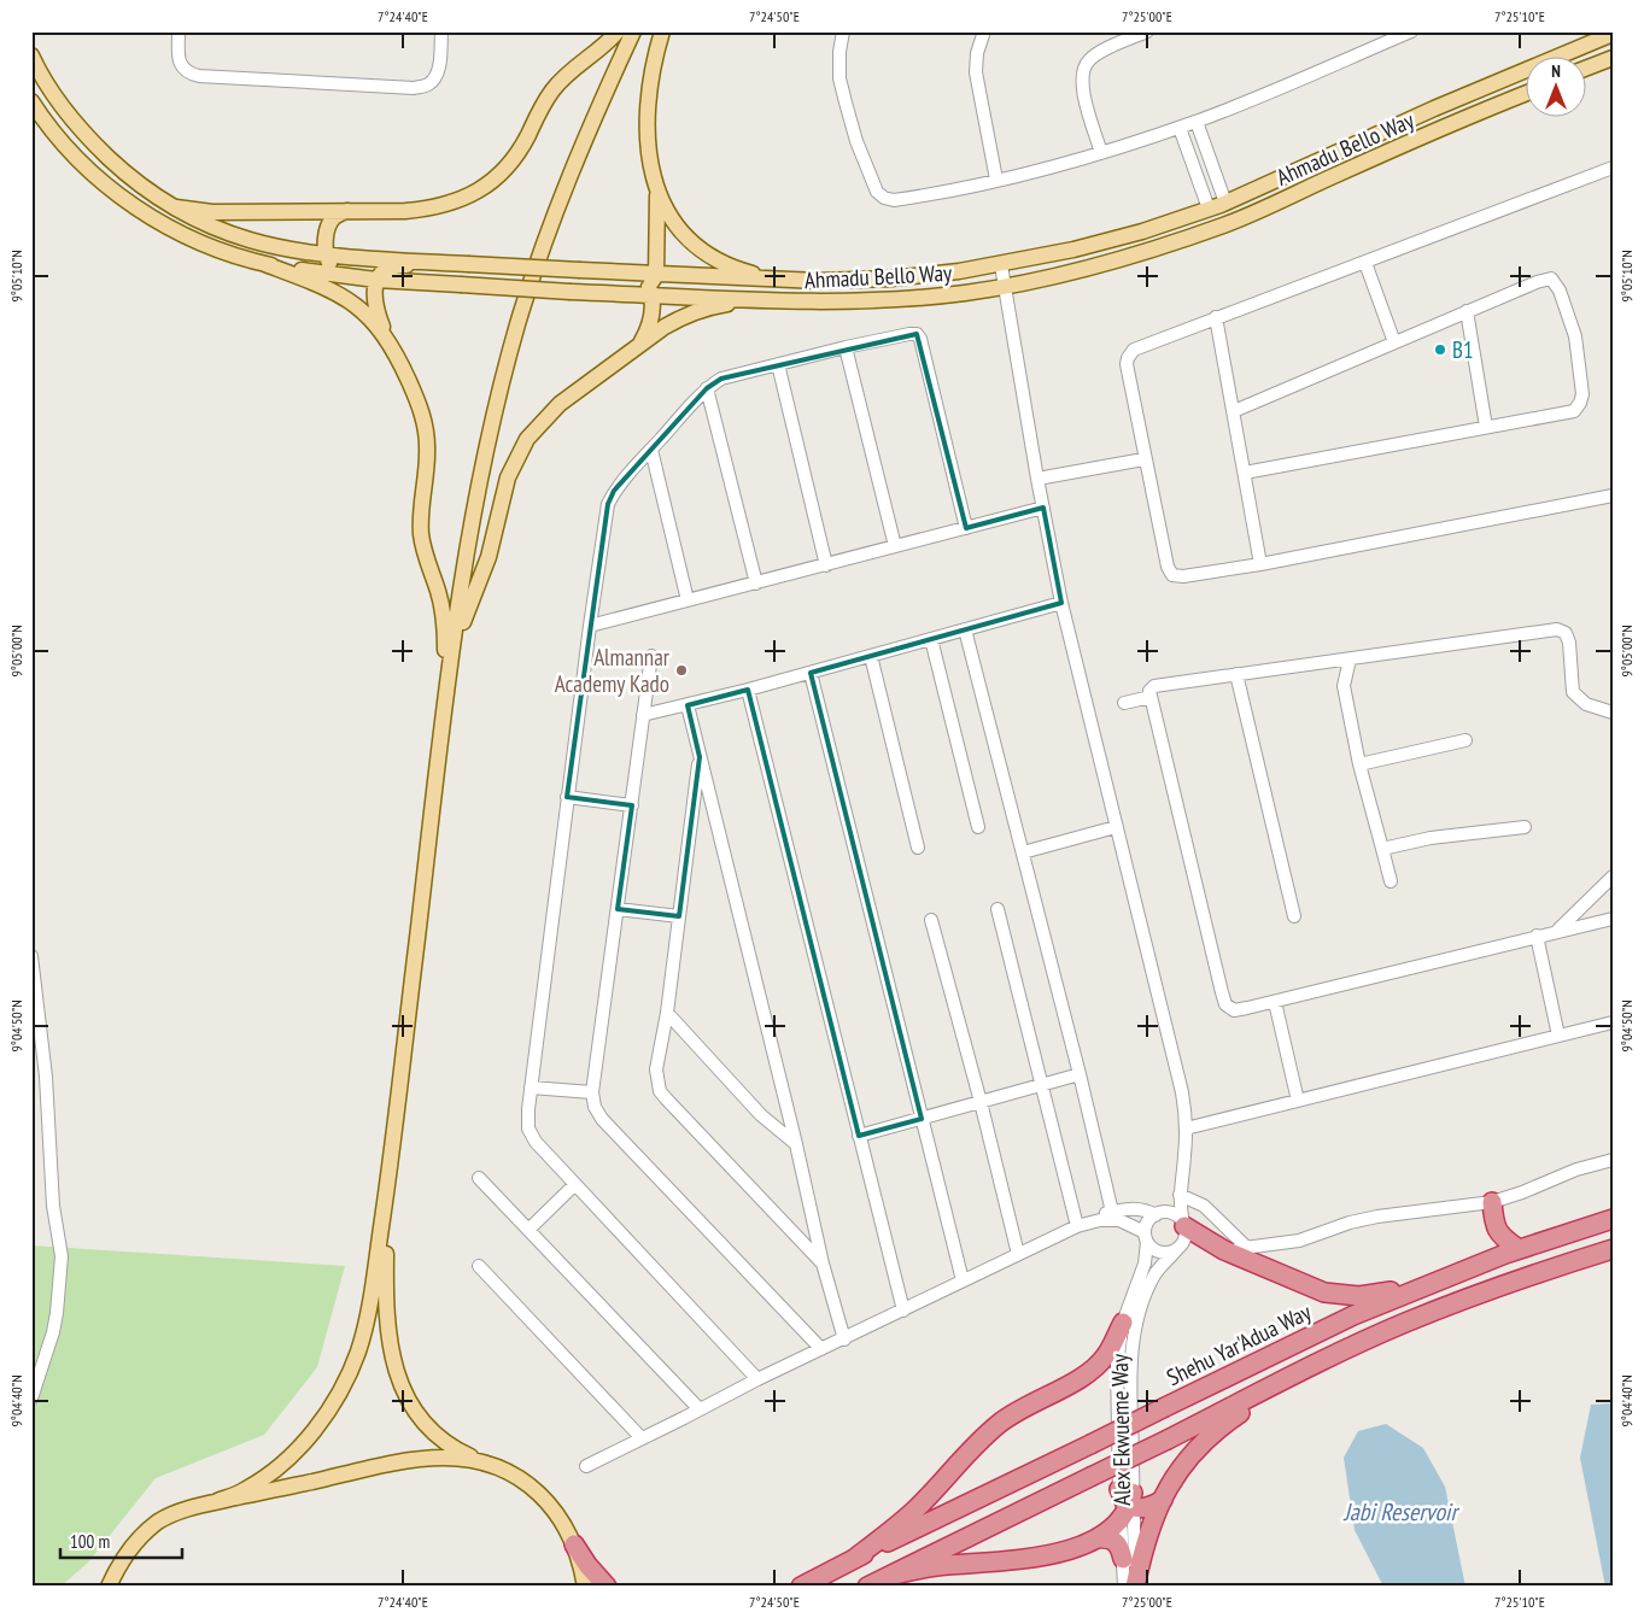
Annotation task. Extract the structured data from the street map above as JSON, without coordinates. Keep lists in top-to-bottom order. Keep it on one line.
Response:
{"streets":{"highway":["Shehu Yar'Adua Way"],"main road":["Ahmadu Bello Way"],"street":["Alex Ekwueme Way"]},"water":["Jabi Reservoir"],"places":["B1","Almannar Academy Kado"],"scale_bar":"100 m","north":"top","coordinates":["7°24'40\"E","7°24'50\"E","7°25'00\"E","7°25'10\"E","9°05'10\"N","9°05'00\"N","9°04'50\"N","9°04'40\"N"]}
